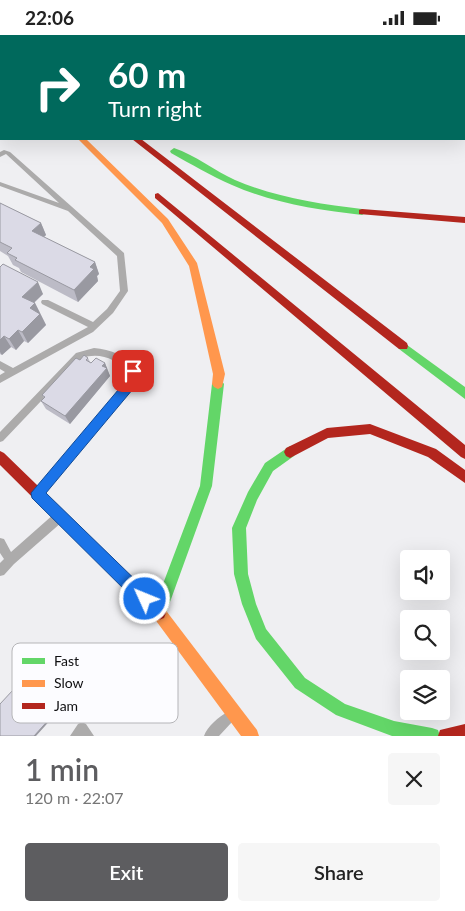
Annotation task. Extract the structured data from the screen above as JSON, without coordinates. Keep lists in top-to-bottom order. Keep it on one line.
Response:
{"legend":["Fast","Slow","Jam"],"page":{"status":"22:06","turn":["60 m","Turn right"],"heading":["1 min","120 m · 22:07"],"buttons":["Exit","Share"]}}
